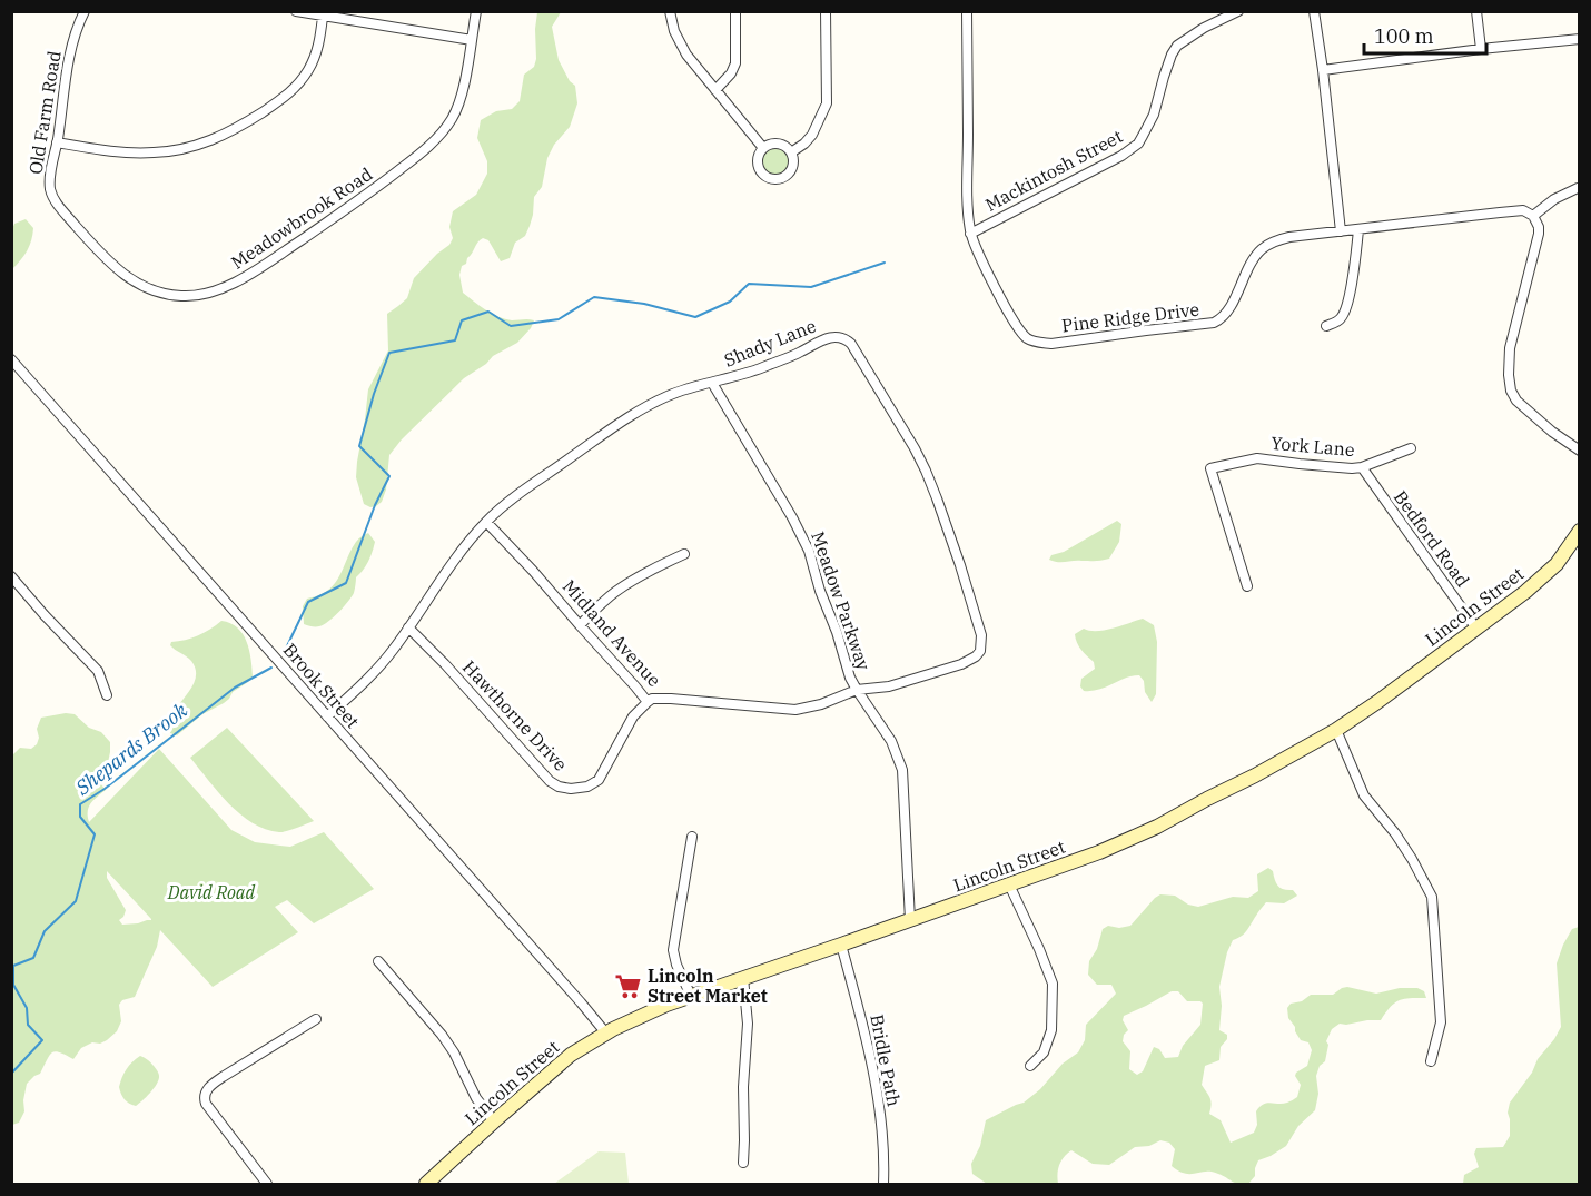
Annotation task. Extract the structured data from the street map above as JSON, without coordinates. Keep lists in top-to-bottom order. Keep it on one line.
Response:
{"streets":{"main road":["Lincoln Street"],"street":["Old Farm Road","Mackintosh Street","Meadowbrook Road","Pine Ridge Drive","Shady Lane","York Lane","Bedford Road","Meadow Parkway","Midland Avenue","Brook Street","Hawthorne Drive","Bridle Path"]},"crossings":[["Old Farm Road","Meadowbrook Road"],["Mackintosh Street","Pine Ridge Drive"],["Shady Lane","Meadow Parkway"],["Shady Lane","Midland Avenue"],["Shady Lane","Brook Street"],["Shady Lane","Hawthorne Drive"],["York Lane","Bedford Road"],["Bedford Road","Lincoln Street"],["Meadow Parkway","Lincoln Street"],["Meadow Parkway","Midland Avenue"],["Lincoln Street","Brook Street"],["Lincoln Street","Bridle Path"],["Midland Avenue","Hawthorne Drive"]],"water":["Shepards Brook"],"parks":["David Road"],"places":{"supermarket":["Lincoln Street Market"]},"scale_bar":"100 m"}
